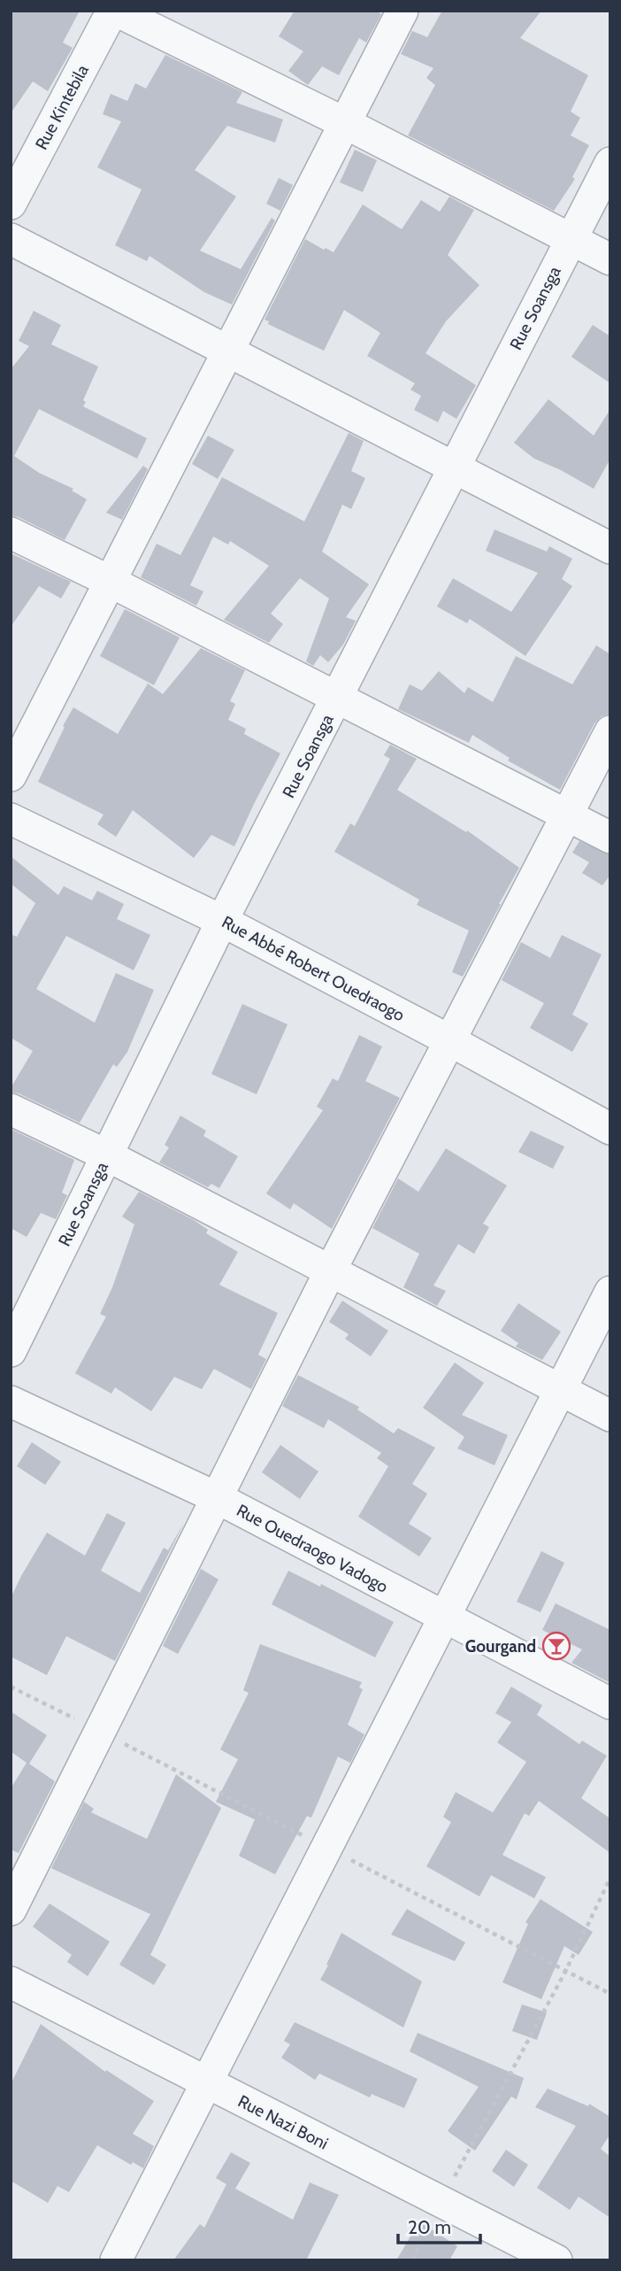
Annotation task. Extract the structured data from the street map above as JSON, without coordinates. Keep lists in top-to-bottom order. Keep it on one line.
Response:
{"streets":{"street":["Rue Kintebila","Rue Soansga","Rue Abbé Robert Ouedraogo","Rue Ouedraogo Vadogo","Rue Nazi Boni"]},"crossings":[["Rue Soansga","Rue Abbé Robert Ouedraogo"]],"places":{"bar":["Gourgand"]},"scale_bar":"20 m"}
